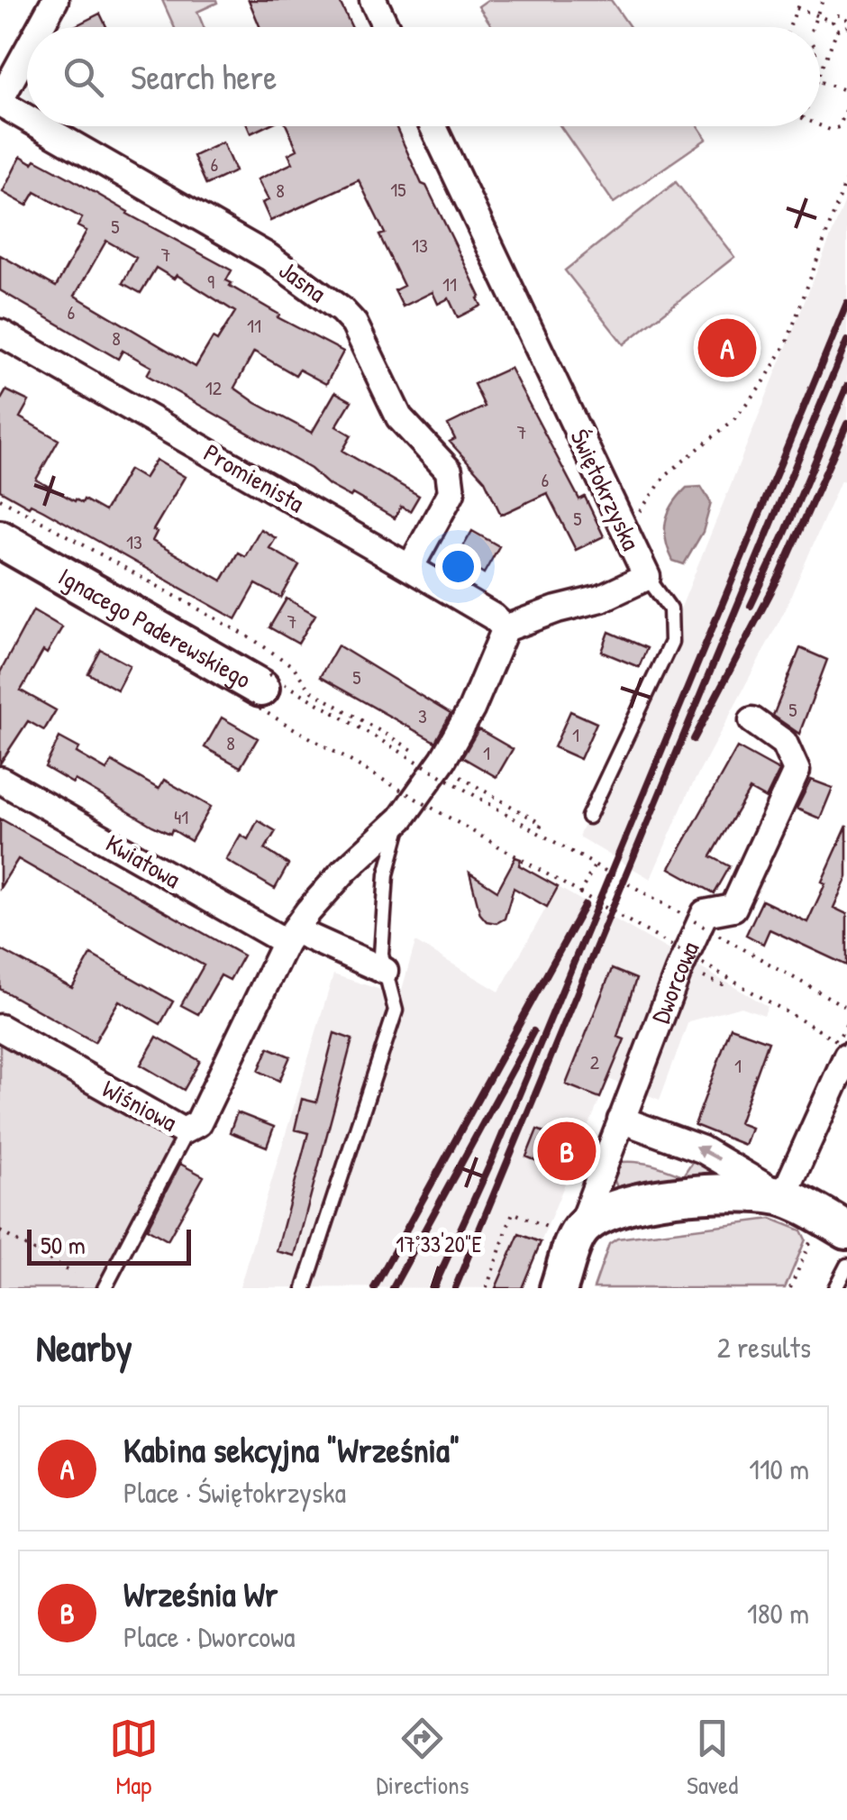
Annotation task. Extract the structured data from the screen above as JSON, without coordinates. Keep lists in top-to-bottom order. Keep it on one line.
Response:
{"streets":{"street":["Jasna","Promienista","Świętokrzyska","Ignacego Paderewskiego","Kwiatowa","Dworcowa","Wiśniowa"]},"crossings":[["Jasna","Promienista"],["Promienista","Świętokrzyska"],["Kwiatowa","Wiśniowa"]],"house_numbers":["6","15","8","5","13","7","9","11","6","11","8","12","7","6","5","13","7","5","5","3","1","8","1","41","2","1"],"scale_bar":"50 m","page":{"search":"Search here","pins":["A","B"],"scale":"50 m","heading":["Nearby","2 results"],"list":[{"mark":"A","name":"Kabina sekcyjna \"Września\"","note":"Place · Świętokrzyska","value":"110 m"},{"mark":"B","name":"Września Wr","note":"Place · Dworcowa","value":"180 m"}],"nav":["Map","Directions","Saved"]},"coordinates":["17°33'20\"E"]}
